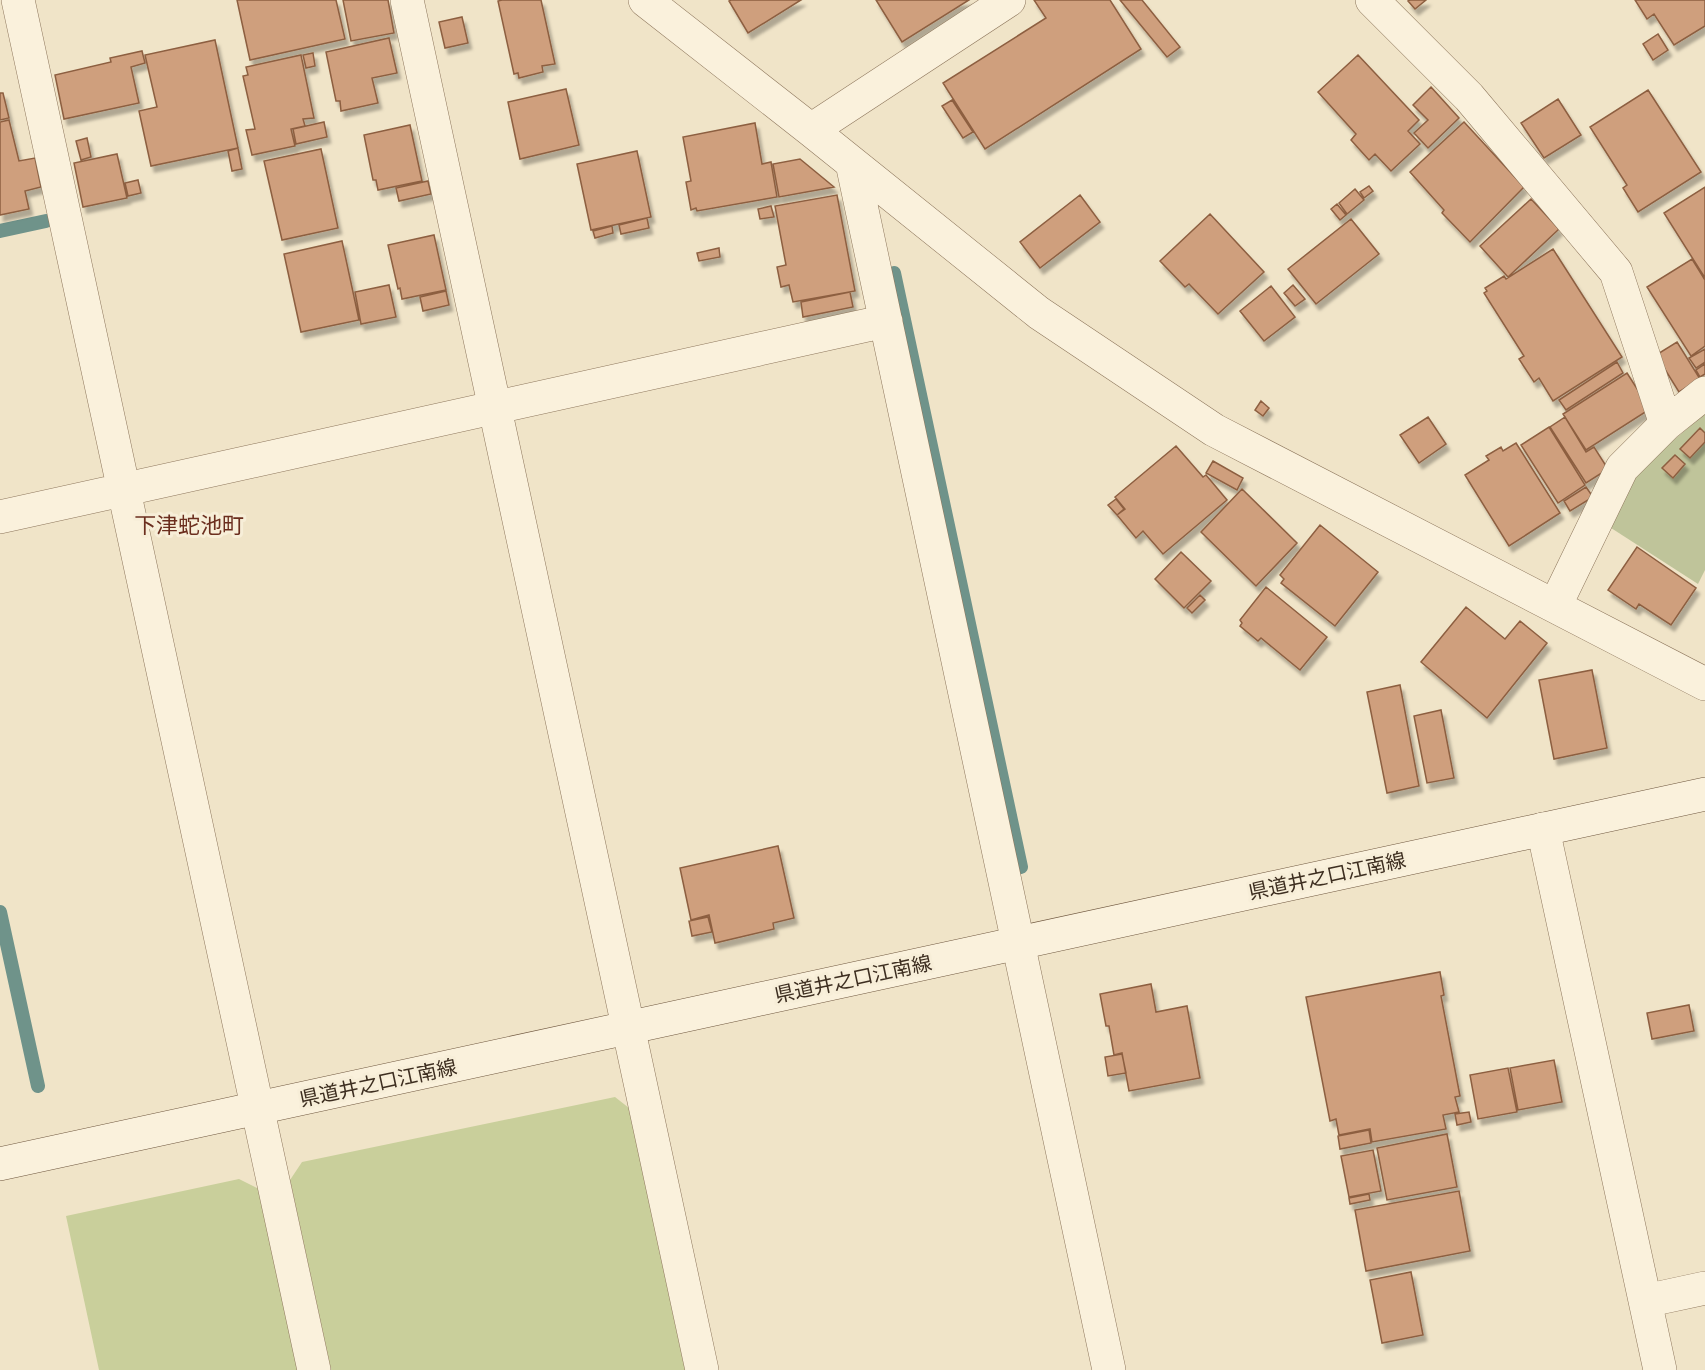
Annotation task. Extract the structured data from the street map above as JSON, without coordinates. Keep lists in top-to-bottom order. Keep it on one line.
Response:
{"streets":{"street":["県道井之口江南線"]},"districts":["下津蛇池町"]}
